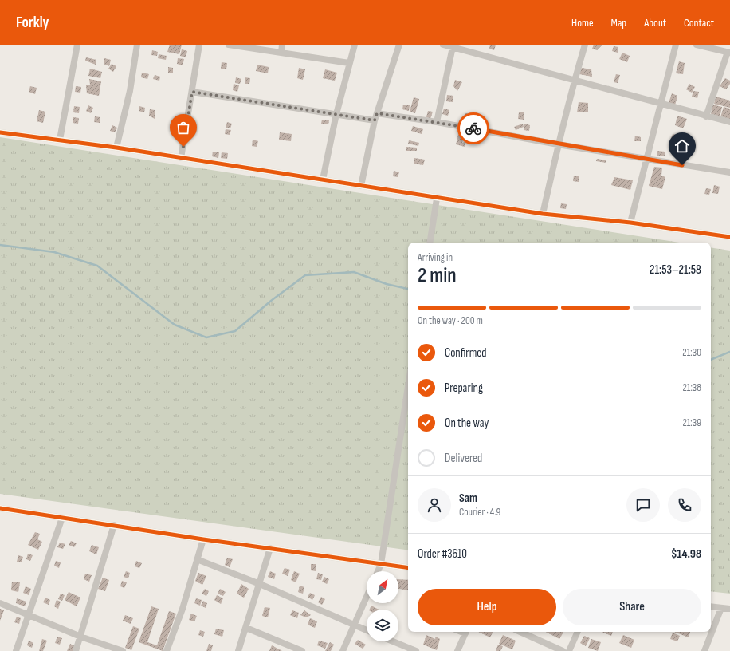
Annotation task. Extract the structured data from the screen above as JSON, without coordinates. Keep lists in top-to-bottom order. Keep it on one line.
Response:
{"north":"top right","page":{"header":"Forkly","nav":["Home","Map","About","Contact"],"heading":["2 min","Arriving in","21:53–21:58"],"panel":["Sam","Courier · 4.9","Order #3610","$14.98"],"bar":"On the way · 200 m","list":[["Confirmed","21:30"],["Preparing","21:38"],["On the way","21:39"],"Delivered"],"buttons":["Help","Share"]}}
